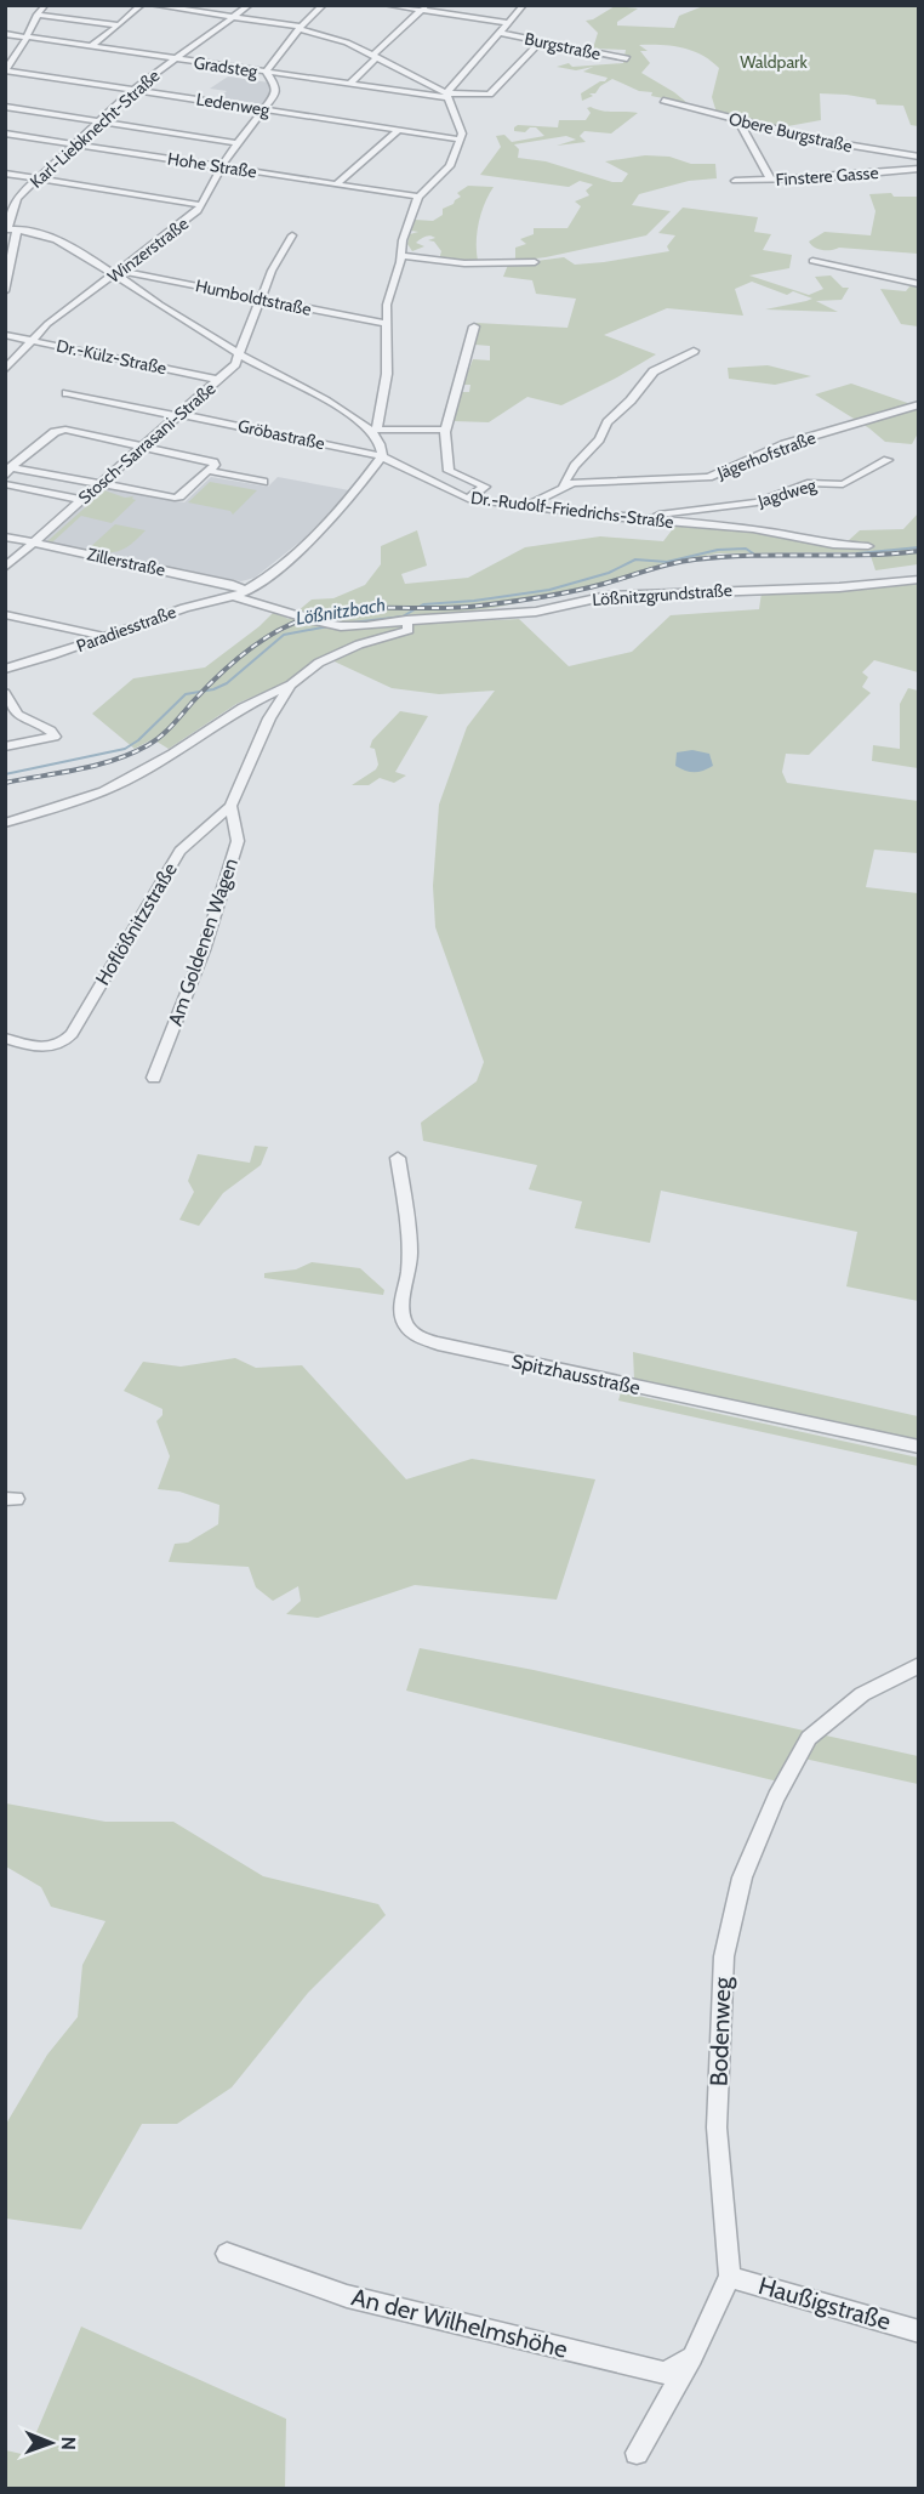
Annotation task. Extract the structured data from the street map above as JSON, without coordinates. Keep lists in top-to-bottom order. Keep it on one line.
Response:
{"streets":{"street":["Burgstraße","Gradsteg","Ledenweg","Karl-Liebknecht-Straße","Obere Burgstraße","Hohe Straße","Finstere Gasse","Winzerstraße","Humboldtstraße","Dr.-Külz-Straße","Gröbastraße","Stosch-Sarrasani-Straße","Jägerhofstraße","Jagdweg","Dr.-Rudolf-Friedrichs-Straße","Zillerstraße","Lößnitzgrundstraße","Paradiesstraße","Hoflößnitzstraße","Am Goldenen Wagen","Spitzhausstraße","Bodenweg","Haußigstraße","An der Wilhelmshöhe"]},"crossings":[["Burgstraße","Gradsteg"],["Gradsteg","Karl-Liebknecht-Straße"],["Ledenweg","Karl-Liebknecht-Straße"],["Ledenweg","Winzerstraße"],["Karl-Liebknecht-Straße","Hohe Straße"],["Hohe Straße","Winzerstraße"],["Winzerstraße","Humboldtstraße"],["Winzerstraße","Dr.-Külz-Straße"],["Humboldtstraße","Stosch-Sarrasani-Straße"],["Dr.-Külz-Straße","Stosch-Sarrasani-Straße"],["Gröbastraße","Stosch-Sarrasani-Straße"],["Gröbastraße","Dr.-Rudolf-Friedrichs-Straße"],["Gröbastraße","Paradiesstraße"],["Stosch-Sarrasani-Straße","Zillerstraße"],["Jägerhofstraße","Dr.-Rudolf-Friedrichs-Straße"],["Jagdweg","Dr.-Rudolf-Friedrichs-Straße"],["Dr.-Rudolf-Friedrichs-Straße","Paradiesstraße"],["Zillerstraße","Paradiesstraße"],["Lößnitzgrundstraße","Paradiesstraße"],["Hoflößnitzstraße","Am Goldenen Wagen"],["Bodenweg","Haußigstraße"]],"water":["Lößnitzbach"],"parks":["Waldpark"],"north":"right"}
